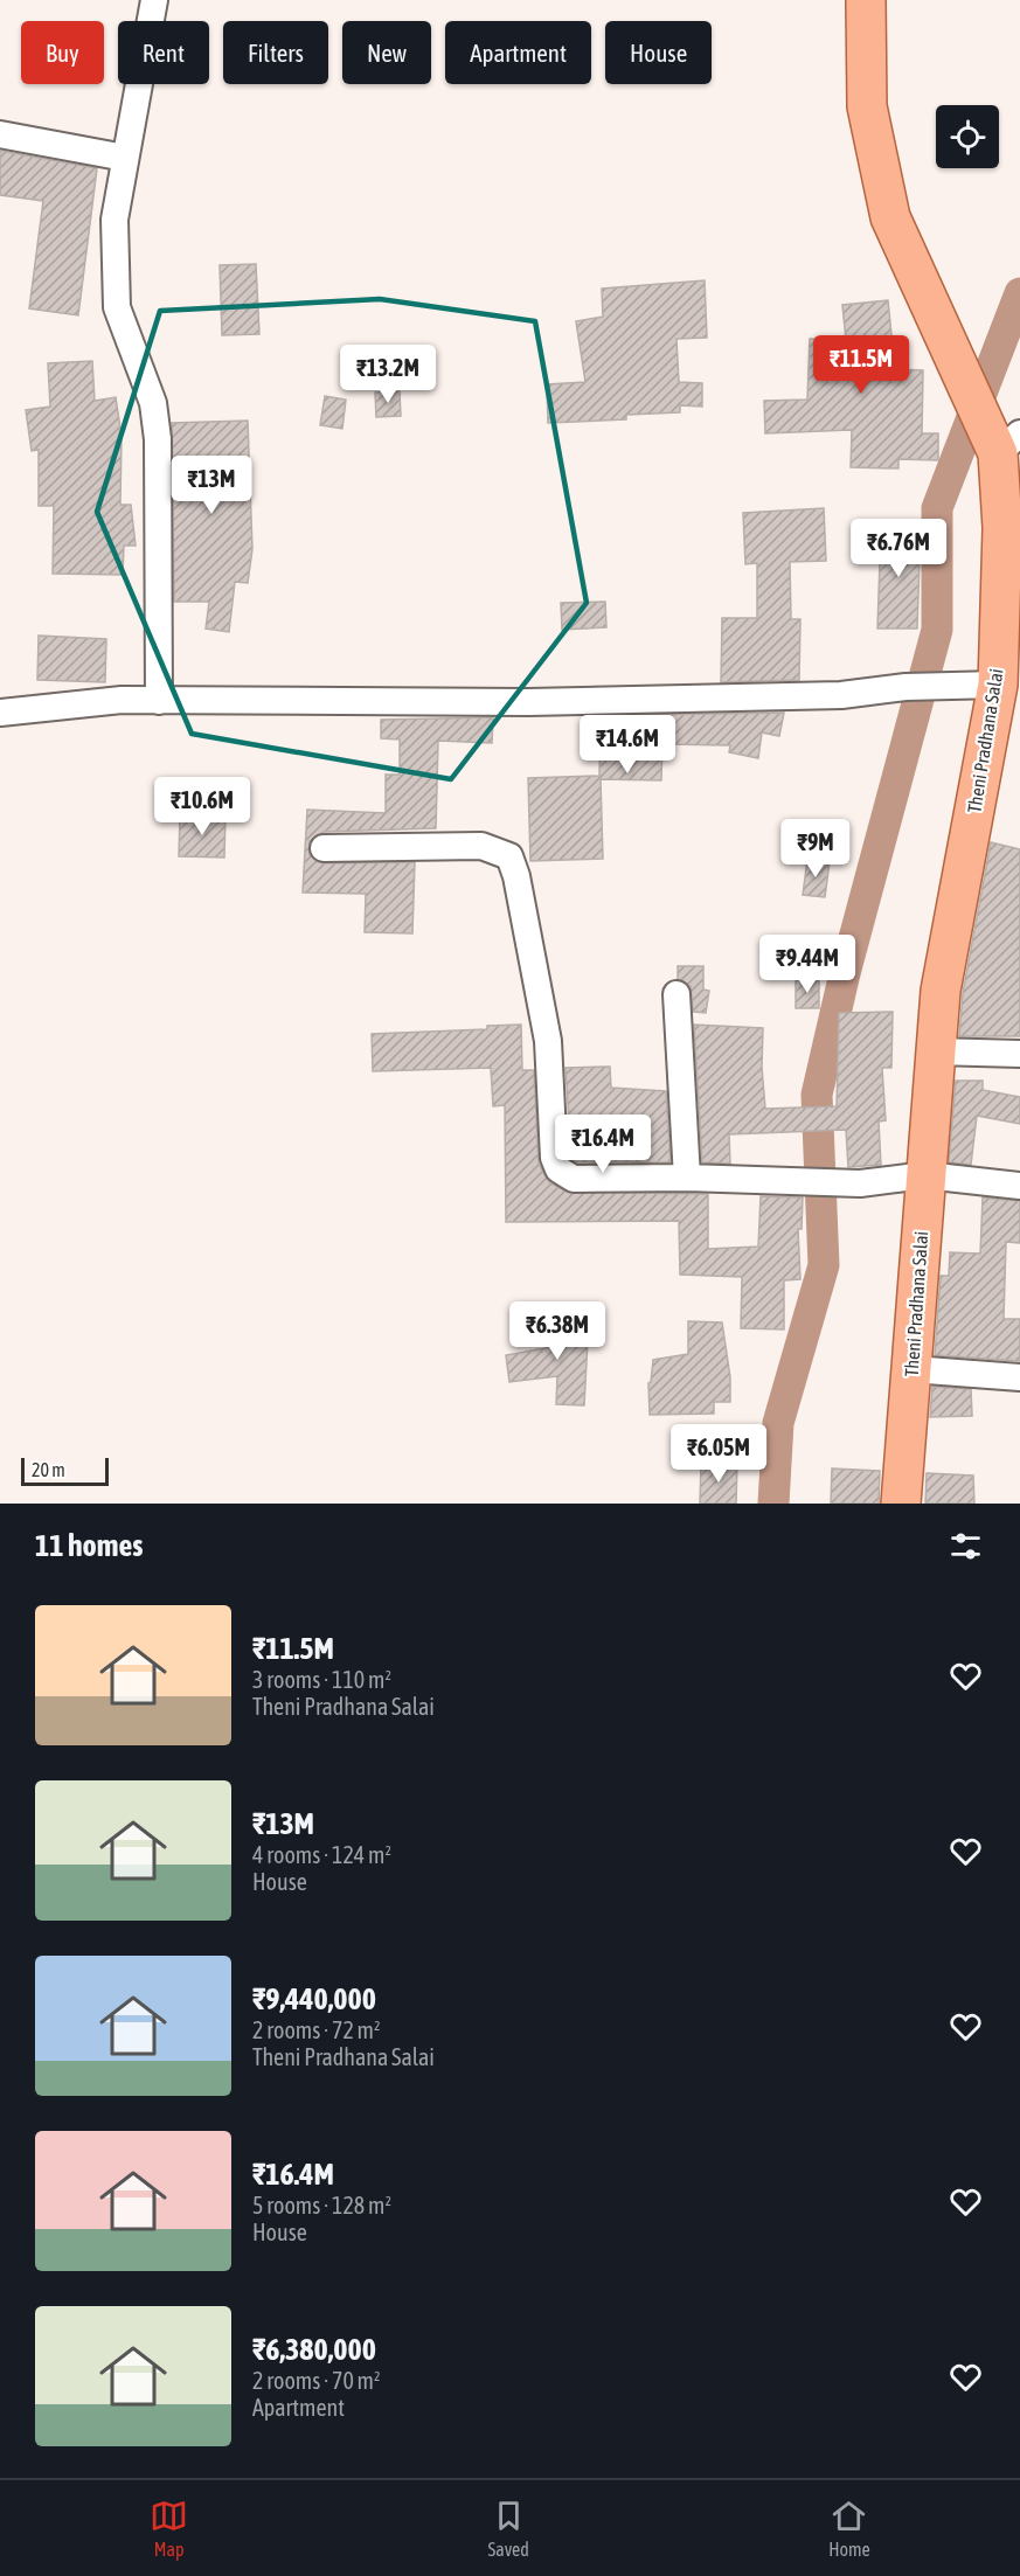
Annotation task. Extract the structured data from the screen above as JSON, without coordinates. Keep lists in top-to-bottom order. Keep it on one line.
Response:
{"streets":{"main road":["Theni Pradhana Salai"]},"scale_bar":"20 m","page":{"chip":["Buy","Rent","Filters","New","Apartment","House"],"price":["₹11.5M","₹13.2M","₹13M","₹6.76M","₹14.6M","₹10.6M","₹9M","₹9.44M","₹16.4M","₹6.38M","₹6.05M"],"scale":"20 m","heading":"11 homes","list":[{"name":"₹11.5M","note":"3 rooms · 110 m² · Theni Pradhana Salai"},{"name":"₹13M","note":"4 rooms · 124 m² · House"},{"name":"₹9,440,000","note":"2 rooms · 72 m² · Theni Pradhana Salai"},{"name":"₹16.4M","note":"5 rooms · 128 m² · House"},{"name":"₹6,380,000","note":"2 rooms · 70 m² · Apartment"}],"tabs":["Map","Saved","Home"]}}
